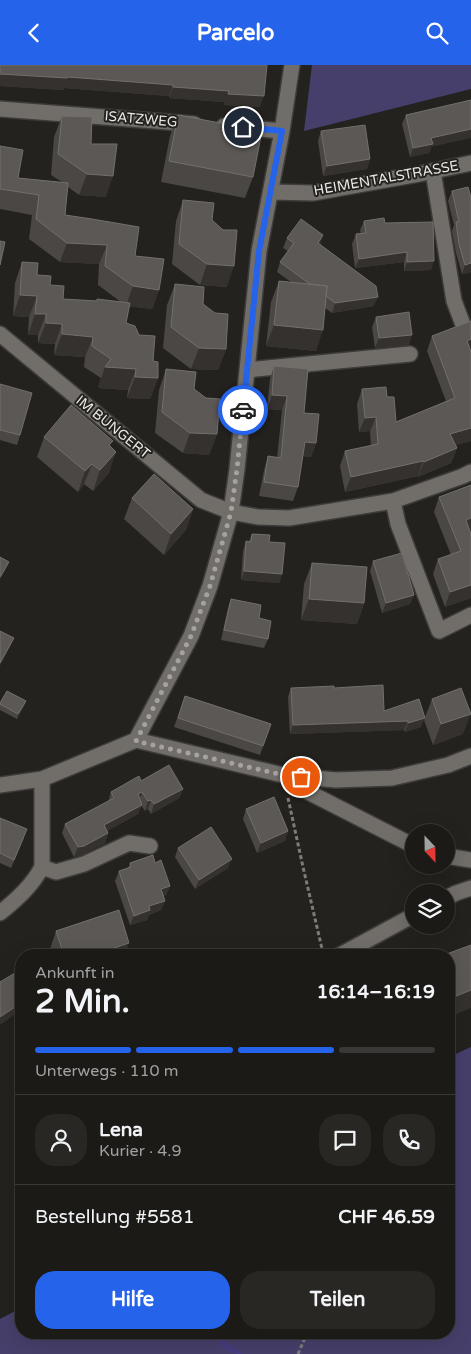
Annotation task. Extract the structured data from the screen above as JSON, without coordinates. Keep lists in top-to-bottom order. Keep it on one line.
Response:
{"streets":{"street":["ISATZWEG","HEIMENTALSTRASSE","IM BUNGERT"]},"north":"bottom","page":{"header":"Parcelo","heading":["2 Min.","Ankunft in","16:14–16:19"],"panel":["Lena","Kurier · 4.9","Bestellung #5581","CHF 46.59"],"bar":"Unterwegs · 110 m","buttons":["Hilfe","Teilen"]}}
